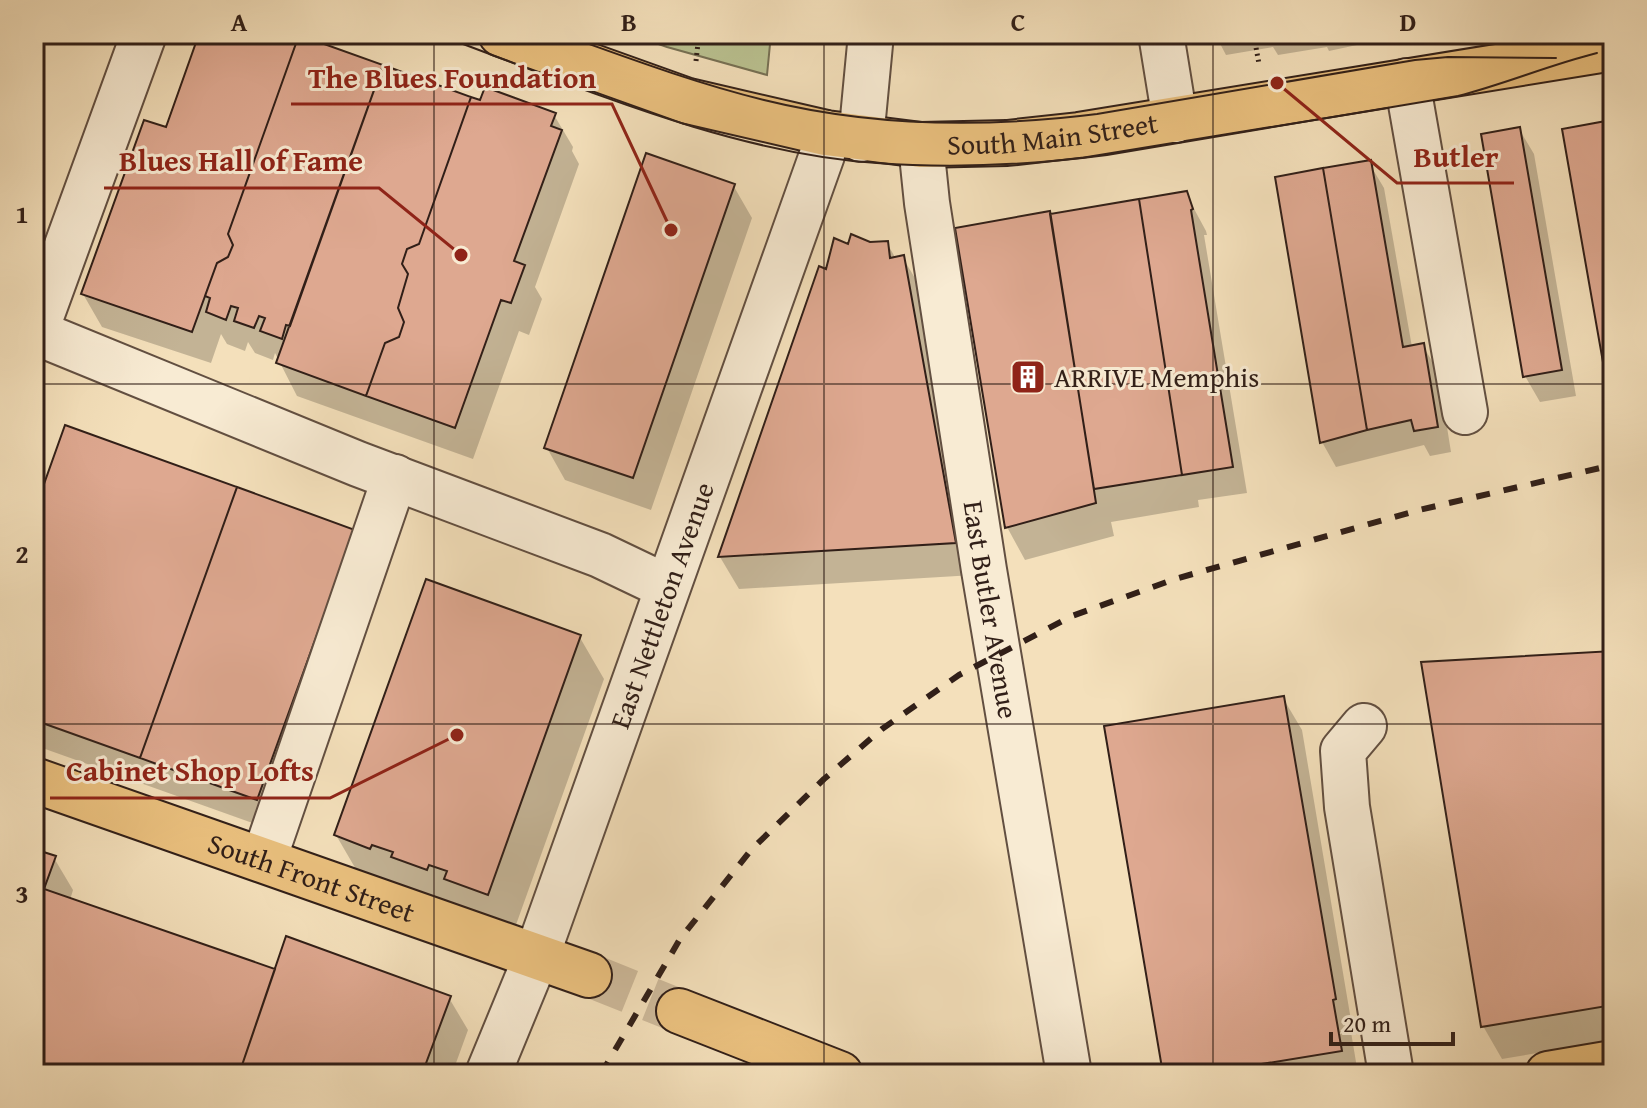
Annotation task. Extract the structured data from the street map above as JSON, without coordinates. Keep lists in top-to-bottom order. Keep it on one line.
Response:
{"streets":{"main road":["South Main Street","South Front Street"],"street":["East Nettleton Avenue","East Butler Avenue"]},"crossings":[["South Main Street","East Nettleton Avenue"],["South Main Street","East Butler Avenue"],["East Nettleton Avenue","South Front Street"]],"places":{"other":["Butler","The Blues Foundation","Blues Hall of Fame","Cabinet Shop Lofts"],"building":["ARRIVE Memphis"]},"scale_bar":"20 m","grid":{"columns":["A","B","C","D"],"rows":["1","2","3"]}}
